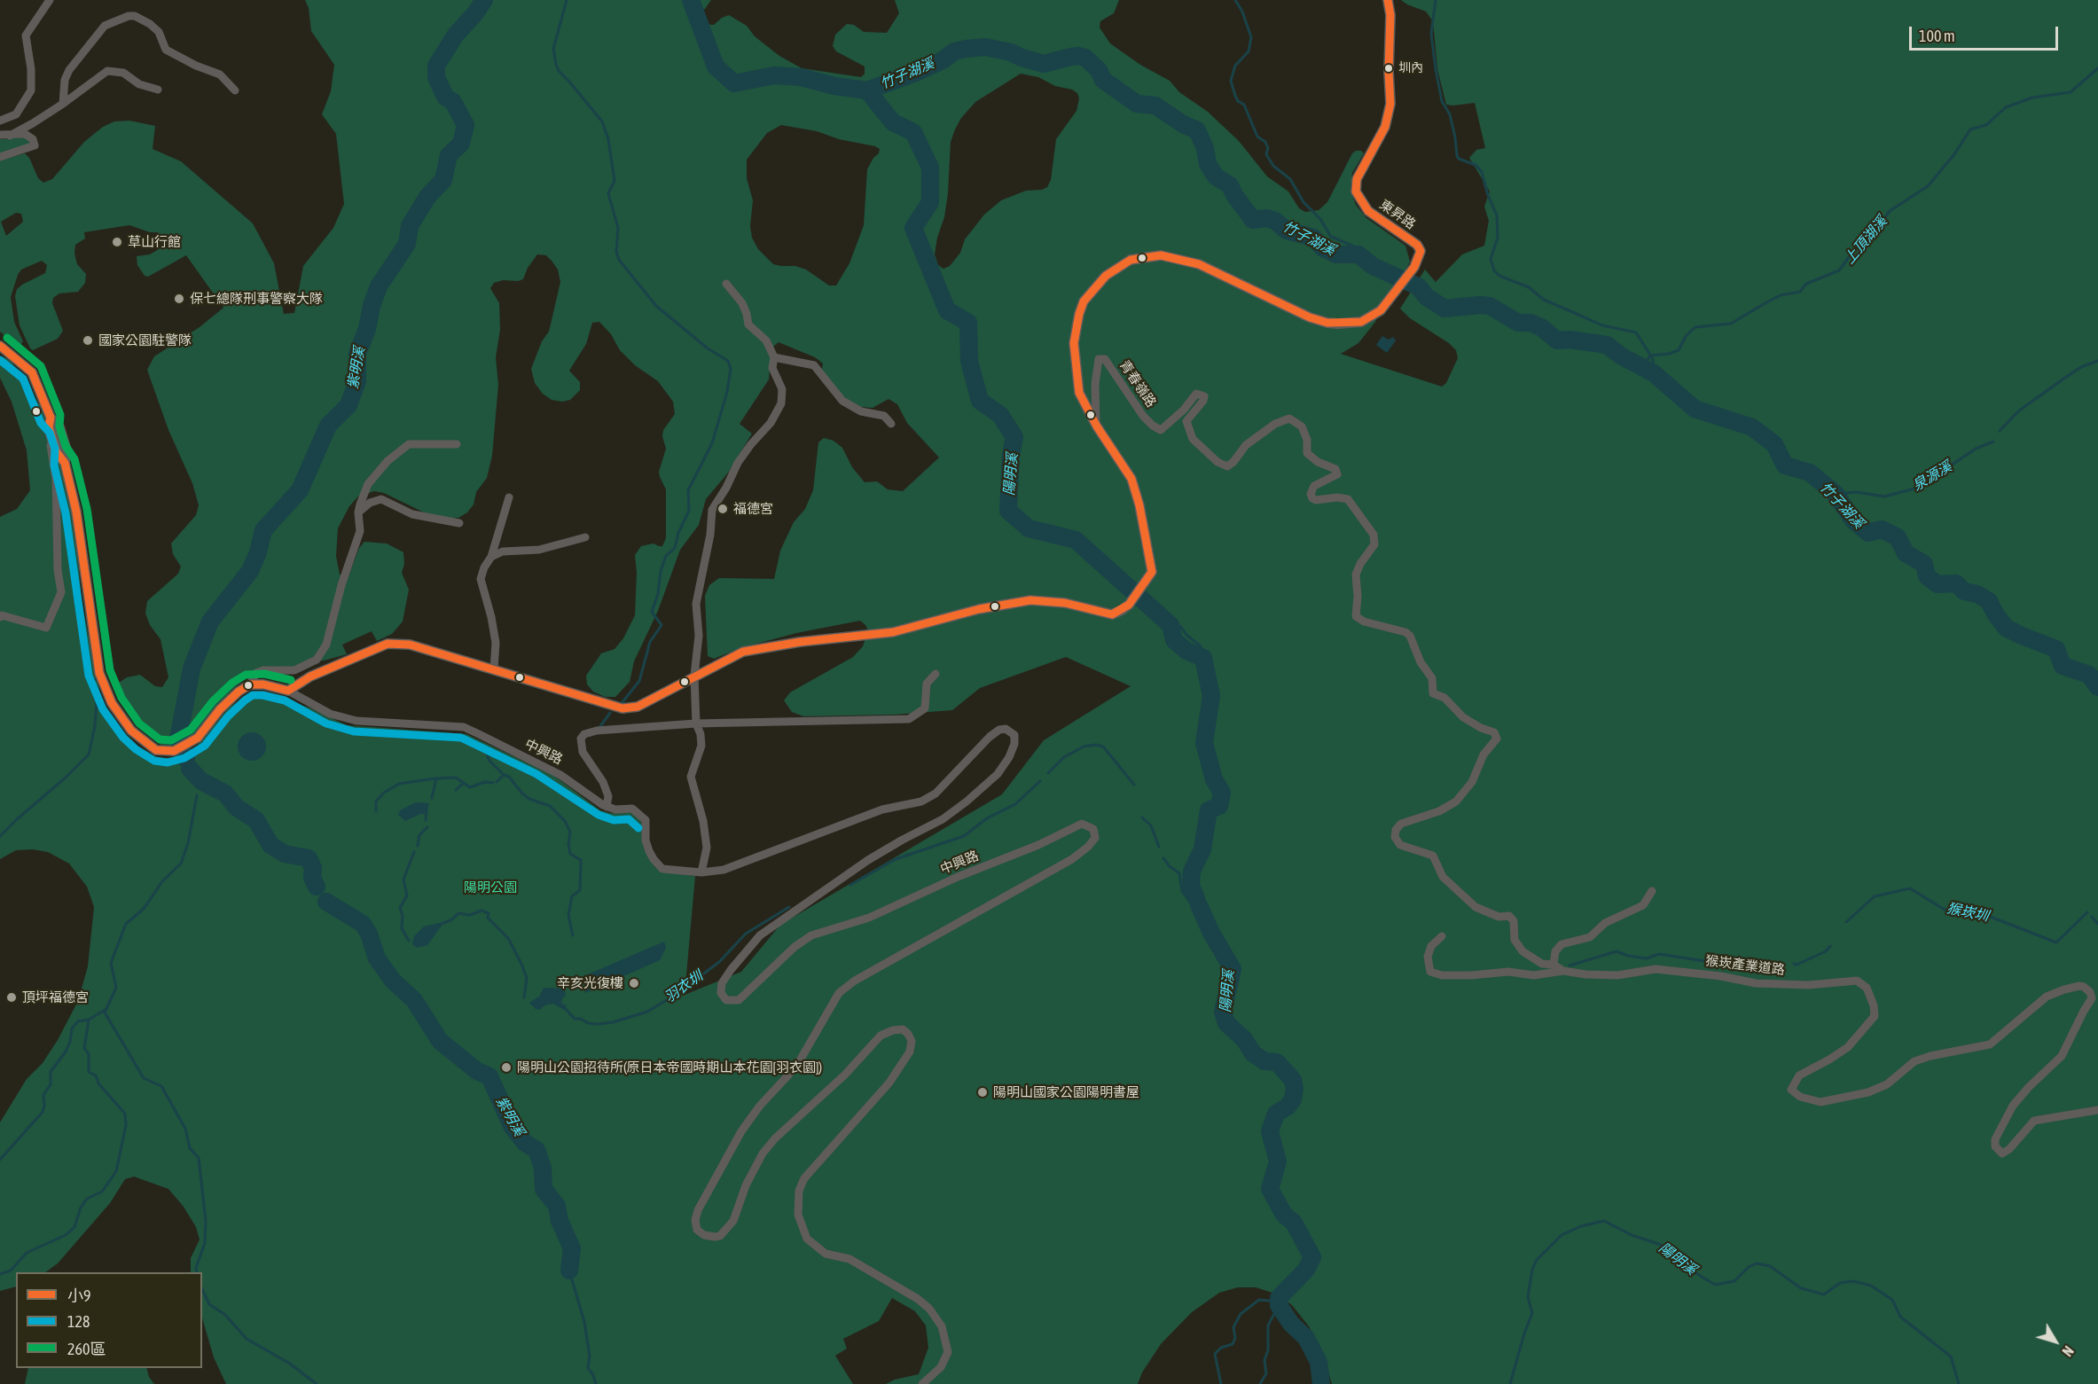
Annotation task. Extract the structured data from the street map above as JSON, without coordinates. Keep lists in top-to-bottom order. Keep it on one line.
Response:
{"streets":{"street":["東昇路","青春嶺路","中興路","猴崁產業道路"]},"crossings":[["東昇路","青春嶺路"],["青春嶺路","猴崁產業道路"]],"water":["竹子湖溪","上頂湖溪","紫明溪","陽明溪","泉源溪","猴崁圳","羽衣圳"],"parks":["陽明公園"],"places":["圳內","草山行館","保七總隊刑事警察大隊","國家公園駐警隊","福德宮","辛亥光復樓","頂坪福德宮","陽明山公園招待所(原日本帝國時期山本花園[羽衣園])","陽明山國家公園陽明書屋"],"lines":["transit line 小9","transit line 260區","transit line 128"],"legend":["小9","128","260區"],"scale_bar":"100 m","north":"bottom right"}
